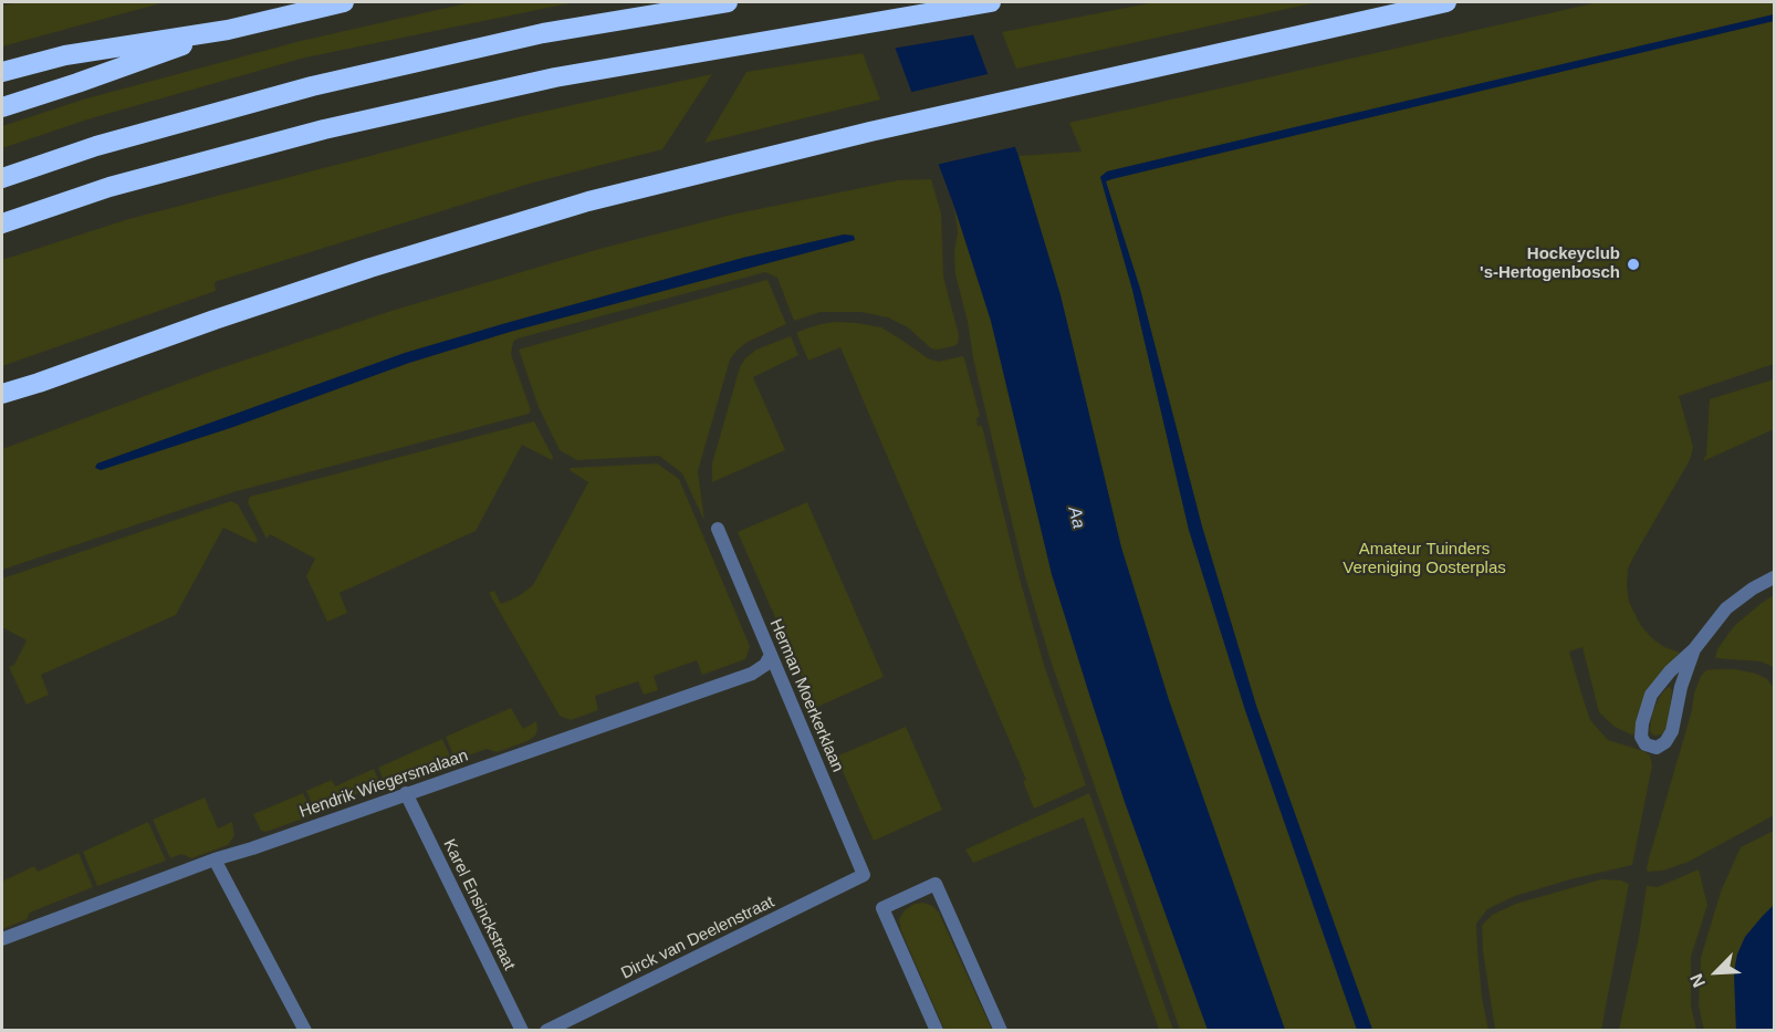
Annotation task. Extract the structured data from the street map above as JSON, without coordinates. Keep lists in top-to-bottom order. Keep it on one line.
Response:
{"streets":{"street":["Herman Moerkerklaan","Hendrik Wiegersmalaan","Karel Ensinckstraat","Dirck van Deelenstraat"]},"crossings":[["Herman Moerkerklaan","Hendrik Wiegersmalaan"],["Herman Moerkerklaan","Dirck van Deelenstraat"],["Hendrik Wiegersmalaan","Karel Ensinckstraat"]],"water":["Aa"],"parks":["Amateur Tuinders Vereniging Oosterplas"],"places":["Hockeyclub 's-Hertogenbosch"],"north":"bottom left"}
